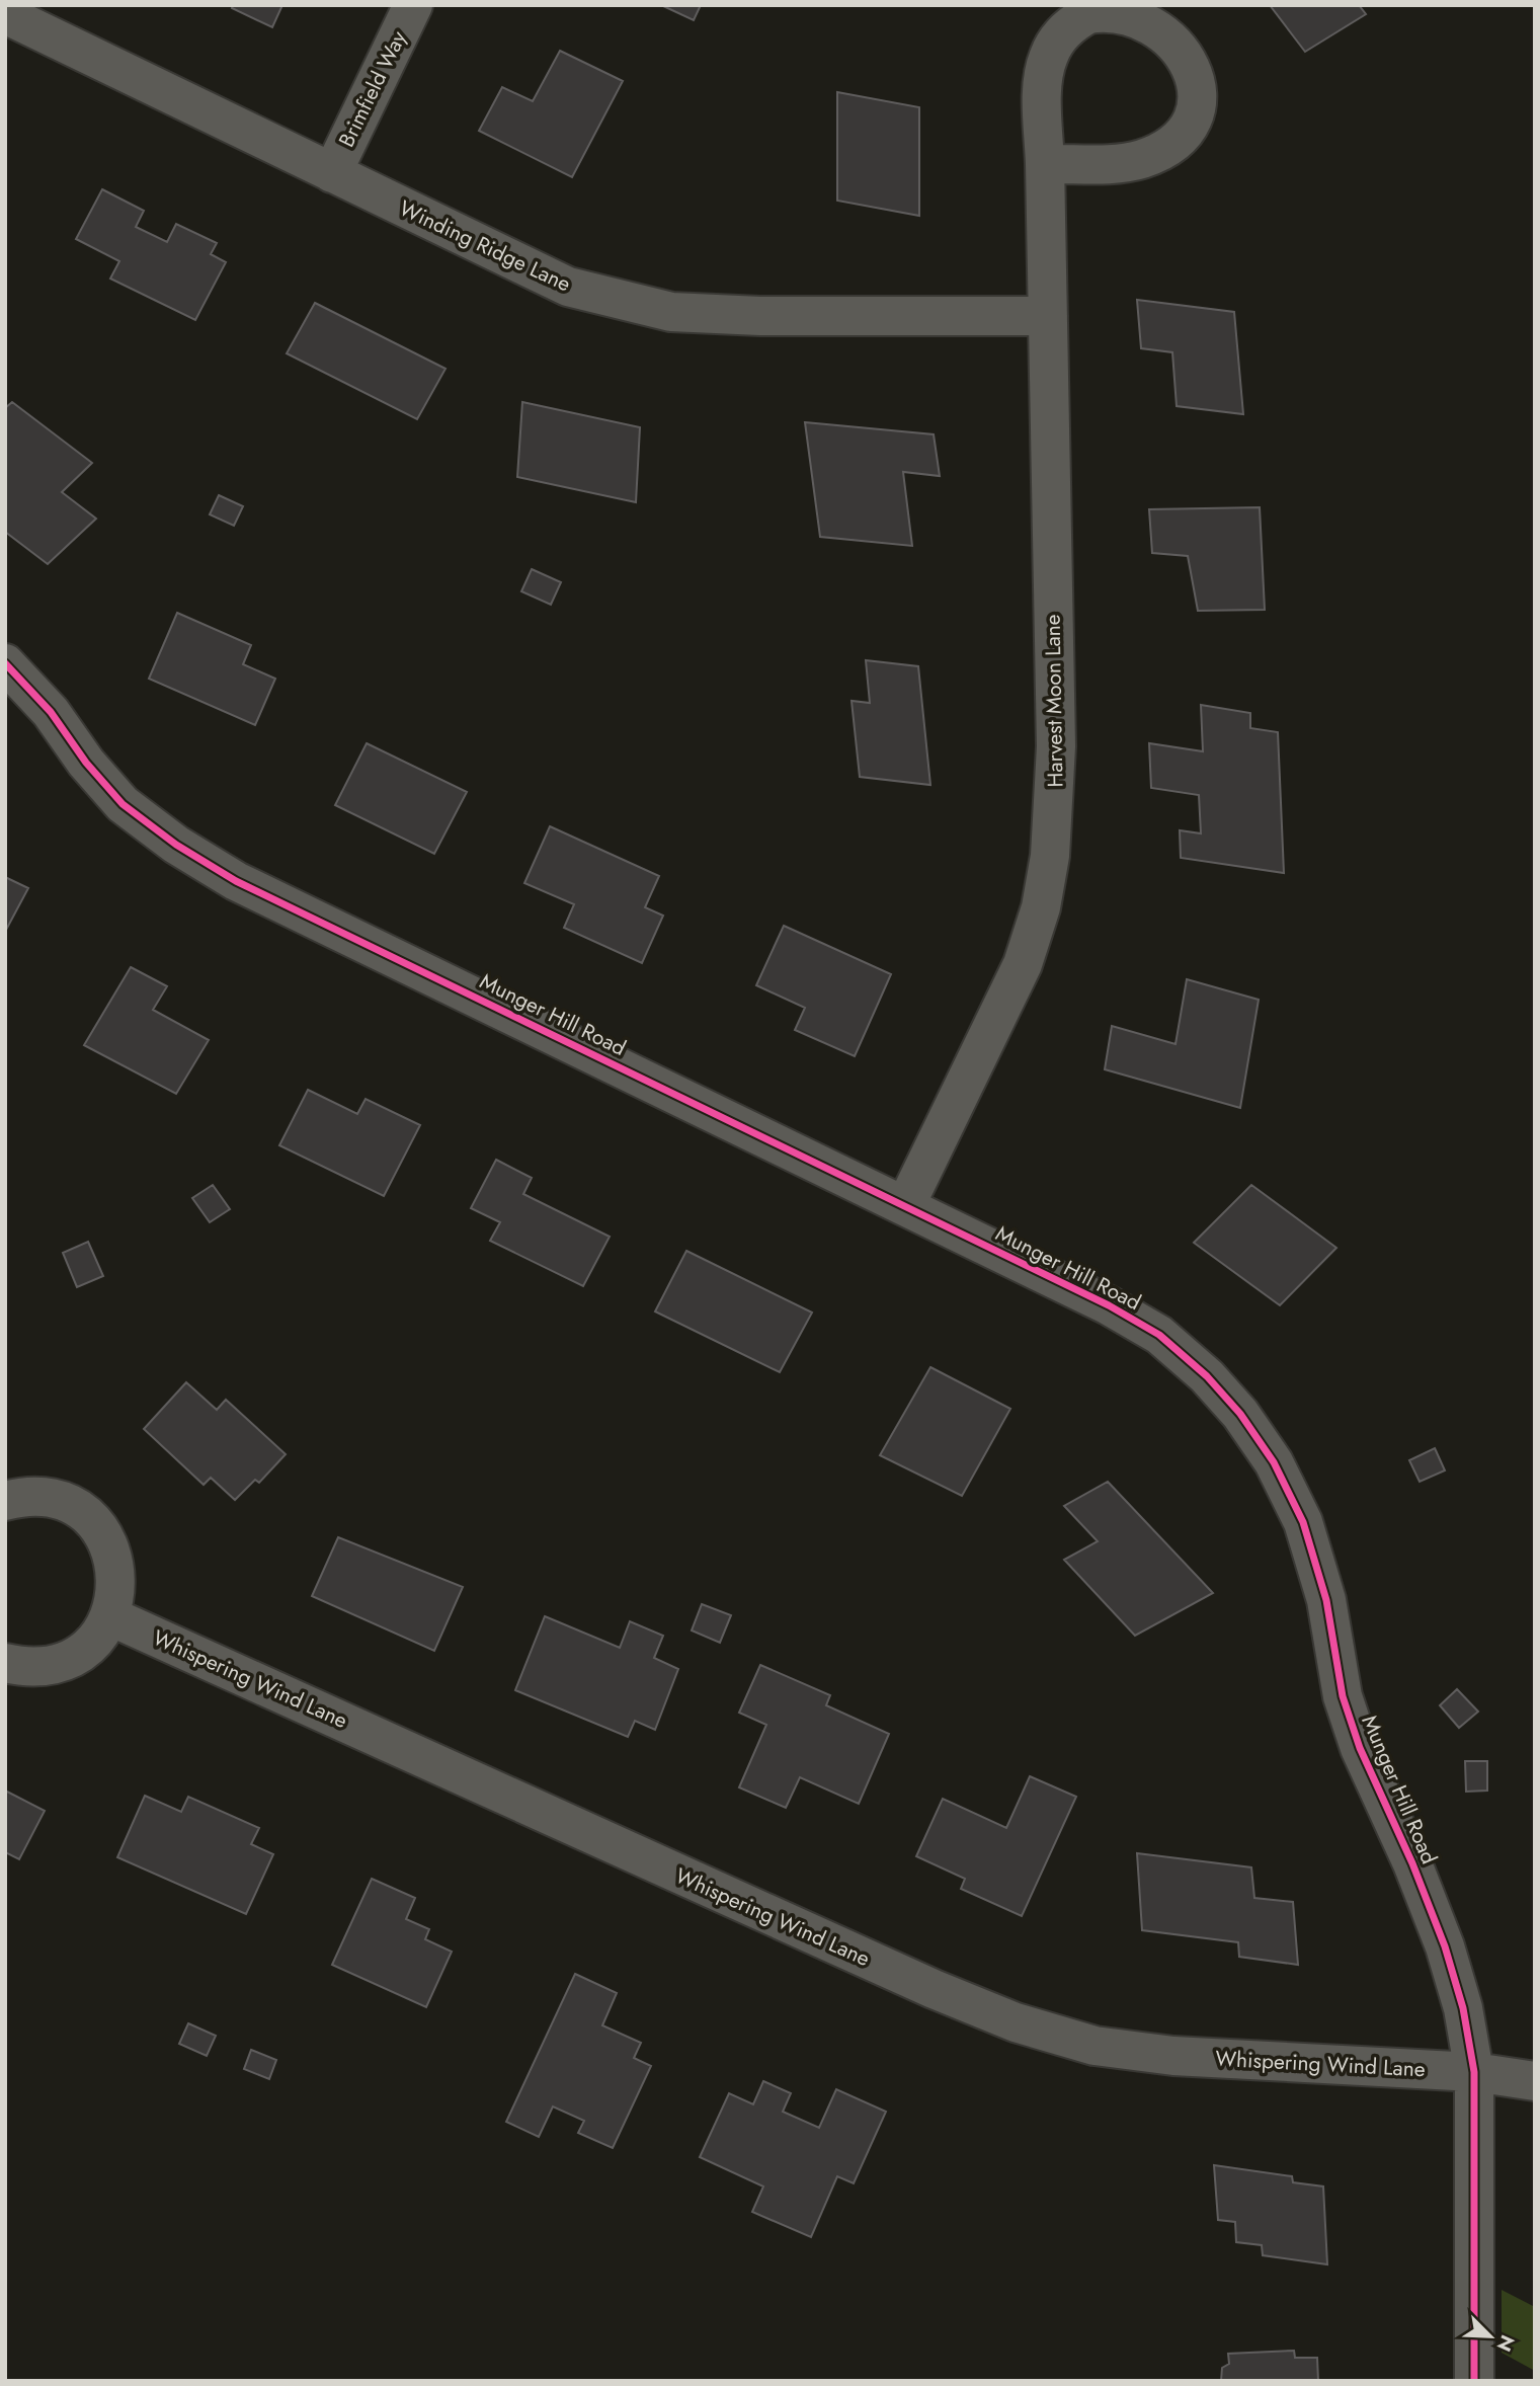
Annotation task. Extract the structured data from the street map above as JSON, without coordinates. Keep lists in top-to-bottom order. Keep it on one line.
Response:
{"streets":{"street":["Brimfield Way","Winding Ridge Lane","Harvest Moon Lane","Munger Hill Road","Whispering Wind Lane"]},"crossings":[["Brimfield Way","Winding Ridge Lane"],["Winding Ridge Lane","Harvest Moon Lane"],["Harvest Moon Lane","Munger Hill Road"],["Munger Hill Road","Whispering Wind Lane"]],"north":"bottom right"}
